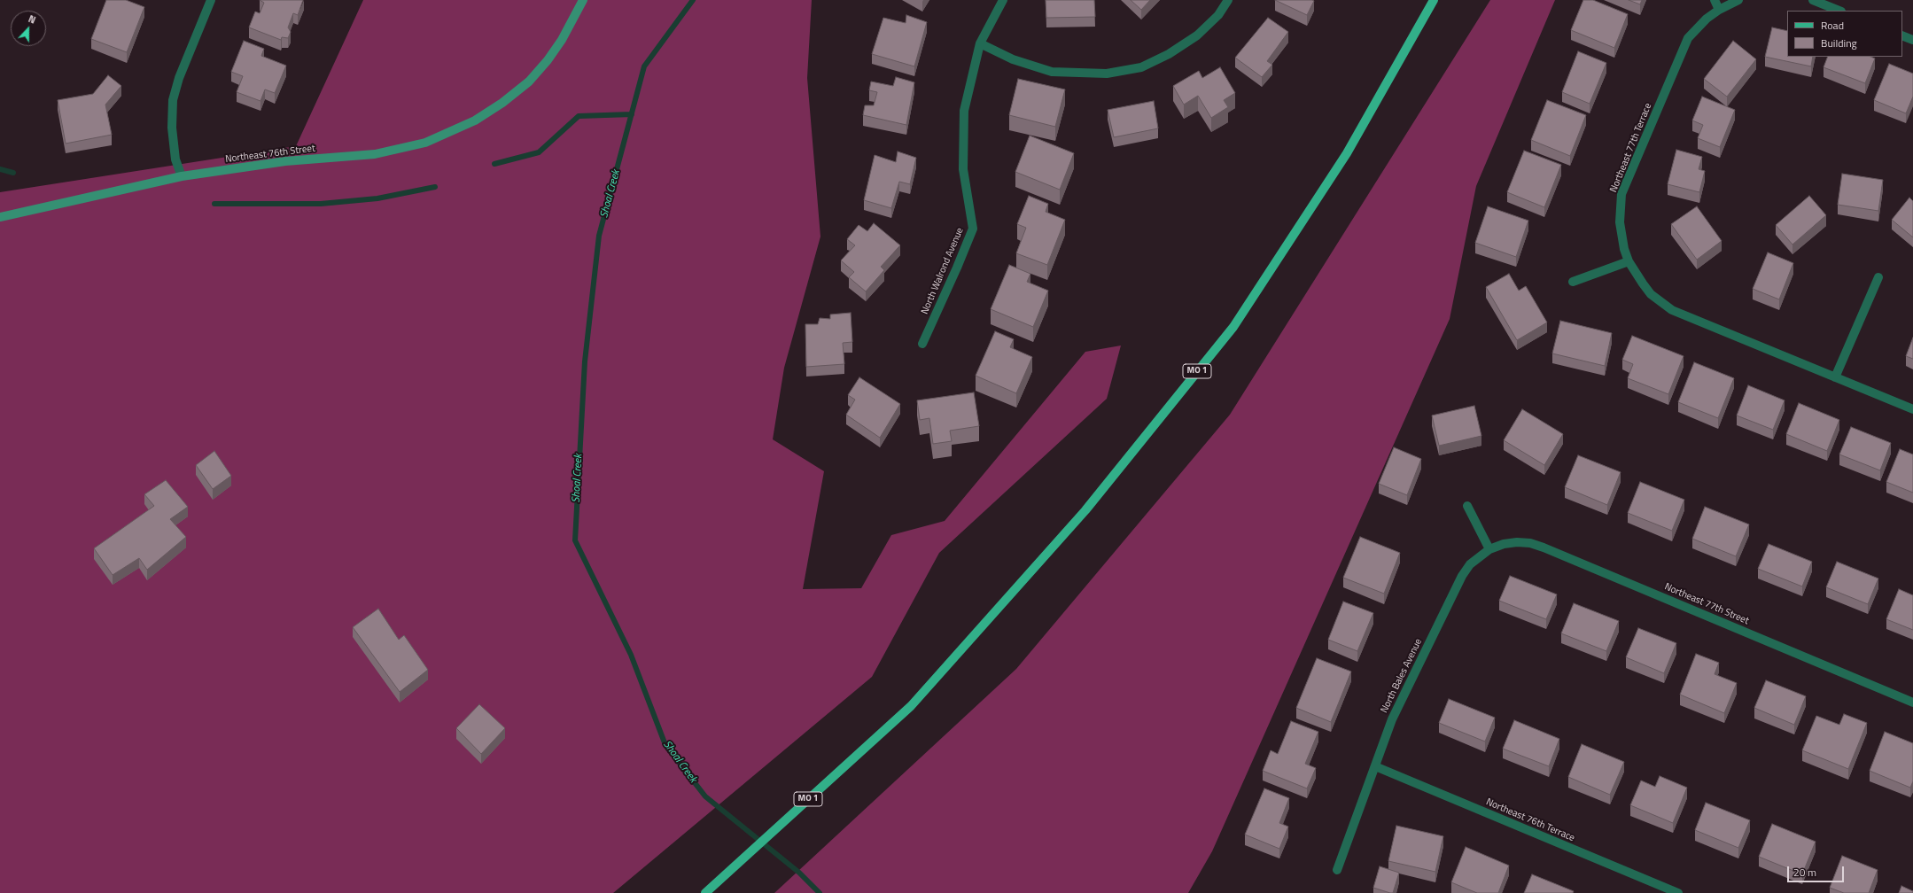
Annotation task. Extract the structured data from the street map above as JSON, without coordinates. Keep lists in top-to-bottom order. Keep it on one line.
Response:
{"streets":{"main road":["MO 1"],"street":["Northeast 77th Terrace","Northeast 76th Street","North Walrond Avenue","Northeast 77th Street","North Bales Avenue","Northeast 76th Terrace"]},"crossings":[["Northeast 77th Street","North Bales Avenue"],["North Bales Avenue","Northeast 76th Terrace"]],"water":["Shoal Creek"],"legend":["Road","Building"],"scale_bar":"20 m","north":"top"}
